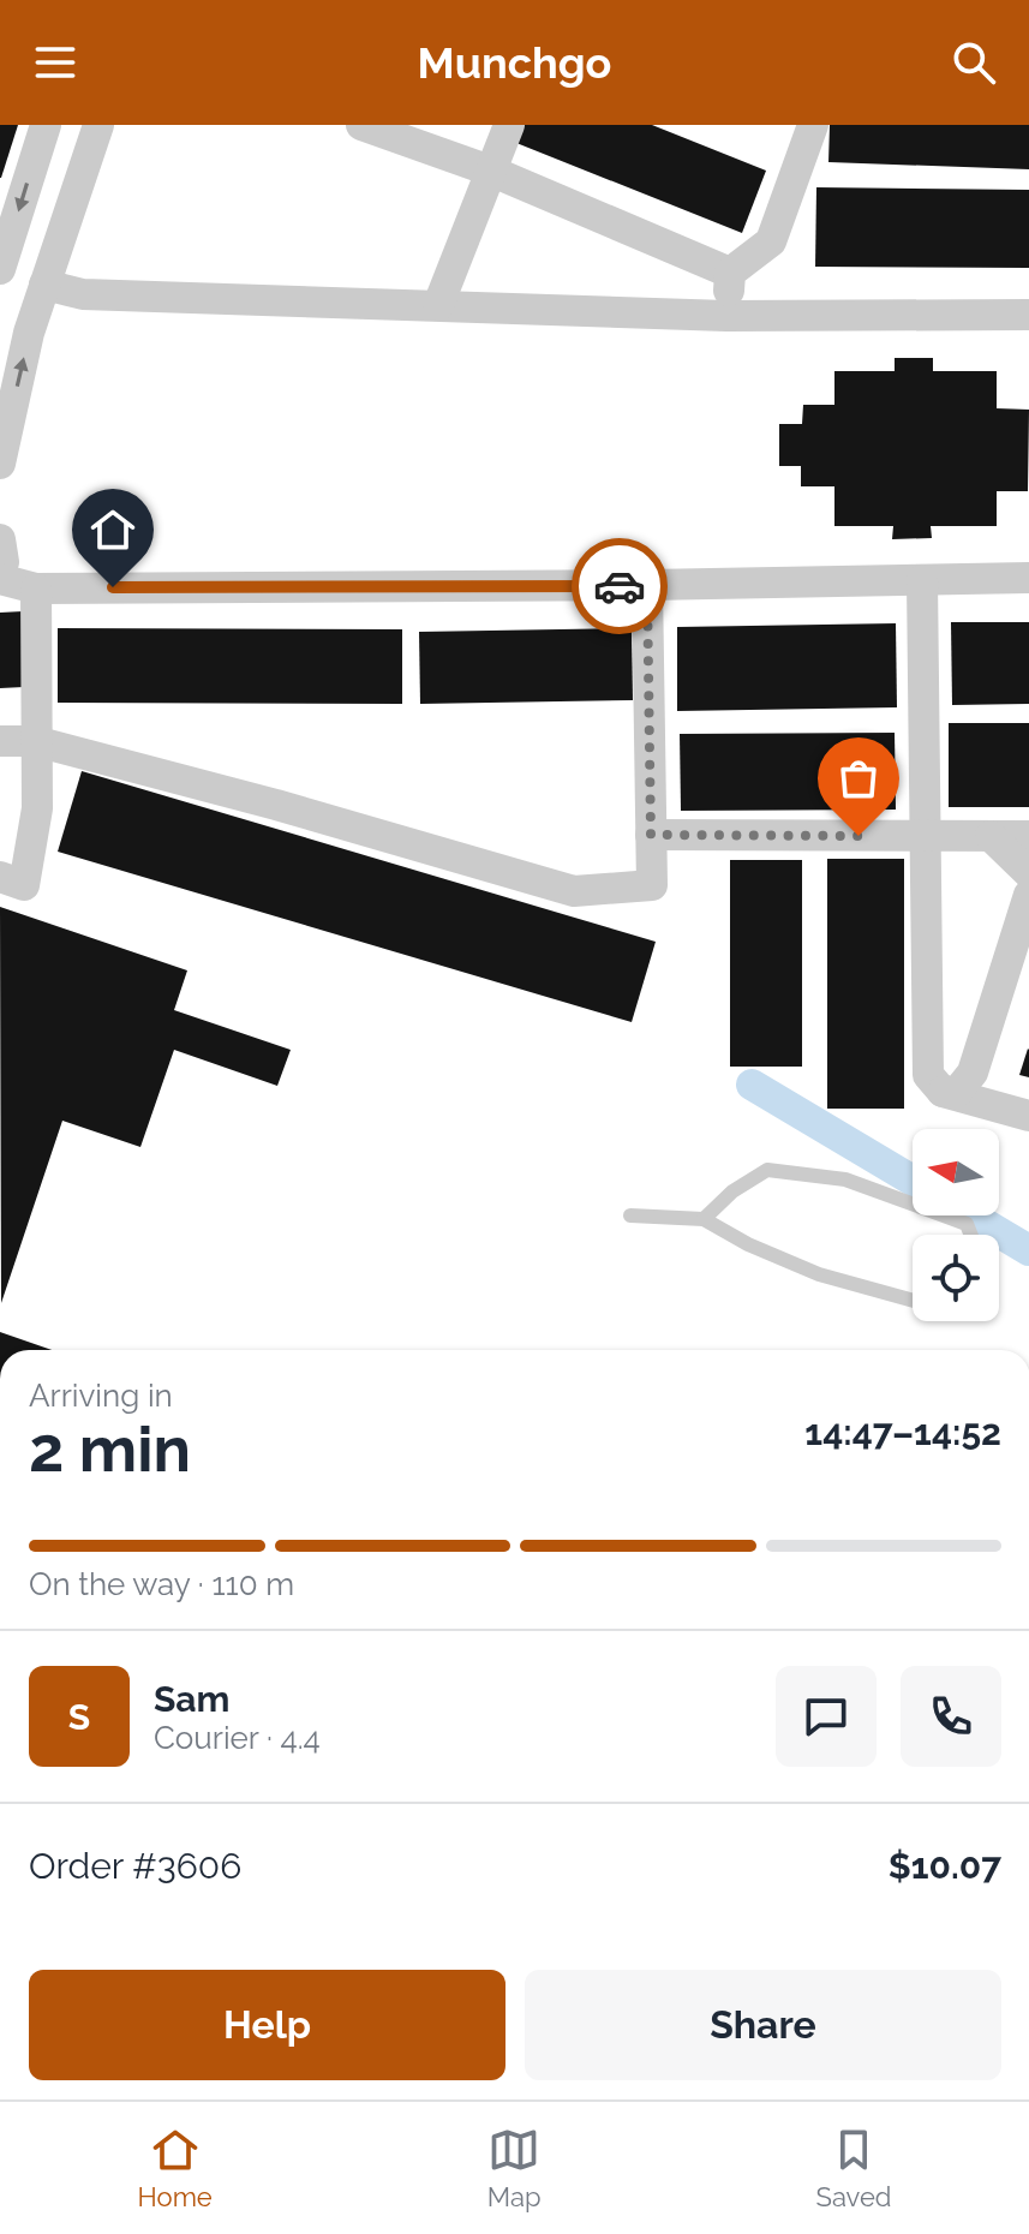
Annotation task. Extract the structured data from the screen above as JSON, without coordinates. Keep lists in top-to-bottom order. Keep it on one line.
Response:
{"north":"left","page":{"header":"Munchgo","heading":["2 min","Arriving in","14:47–14:52"],"panel":["Sam","Courier · 4.4","Order #3606","$10.07"],"bar":"On the way · 110 m","round":"S","buttons":["Help","Share"],"tabs":["Home","Map","Saved"]}}
